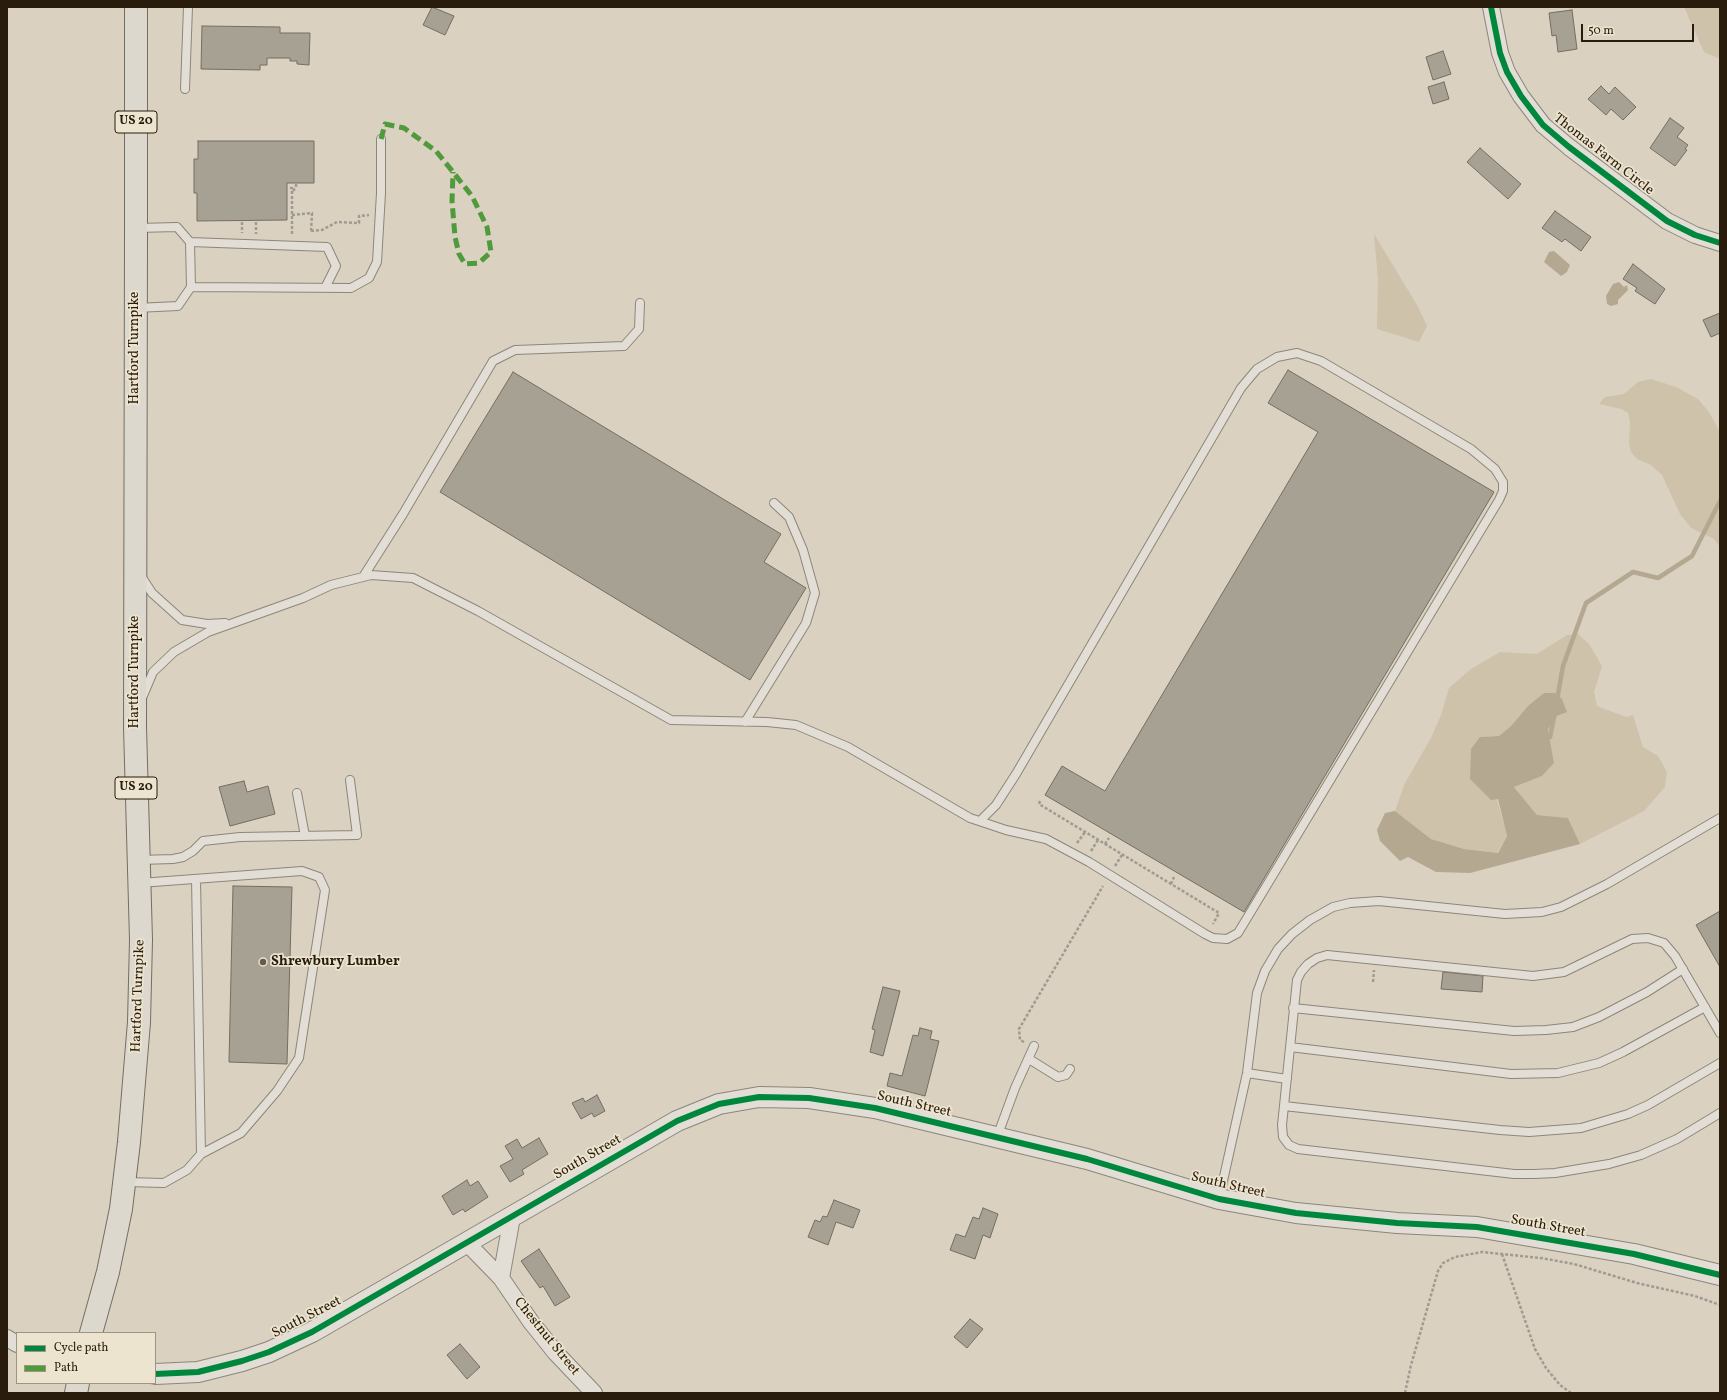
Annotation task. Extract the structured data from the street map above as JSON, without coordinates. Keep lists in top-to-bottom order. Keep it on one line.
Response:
{"streets":{"main road":["US 20","Hartford Turnpike"],"street":["Thomas Farm Circle","South Street","Chestnut Street"]},"crossings":[["South Street","Chestnut Street"]],"places":["Shrewbury Lumber"],"legend":["Cycle path","Path"],"scale_bar":"50 m"}
